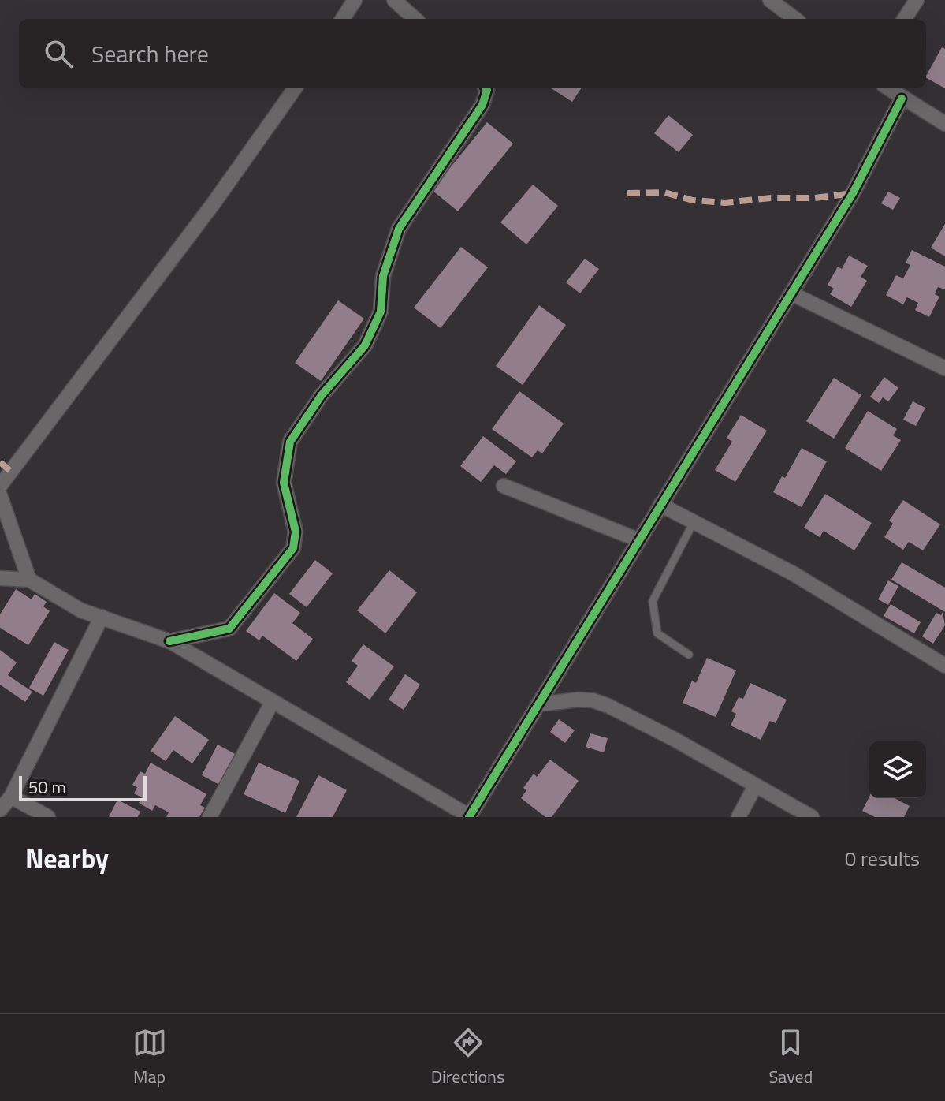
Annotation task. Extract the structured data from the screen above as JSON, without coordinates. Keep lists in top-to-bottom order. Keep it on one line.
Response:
{"scale_bar":"50 m","page":{"search":"Search here","scale":"50 m","heading":["Nearby","0 results"],"nav":["Map","Directions","Saved"]}}
